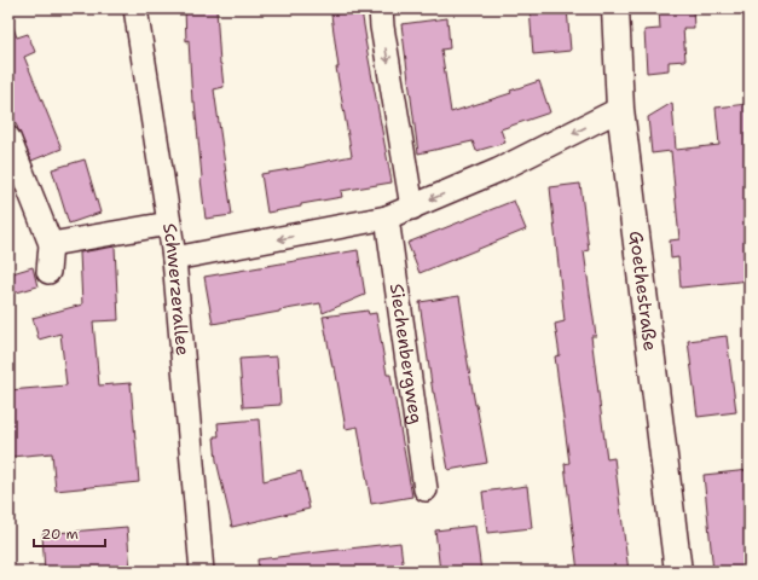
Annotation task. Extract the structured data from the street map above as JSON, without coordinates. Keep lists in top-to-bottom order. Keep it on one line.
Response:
{"streets":{"street":["Schwerzerallee","Goethestraße","Siechenbergweg"]},"scale_bar":"20 m"}
